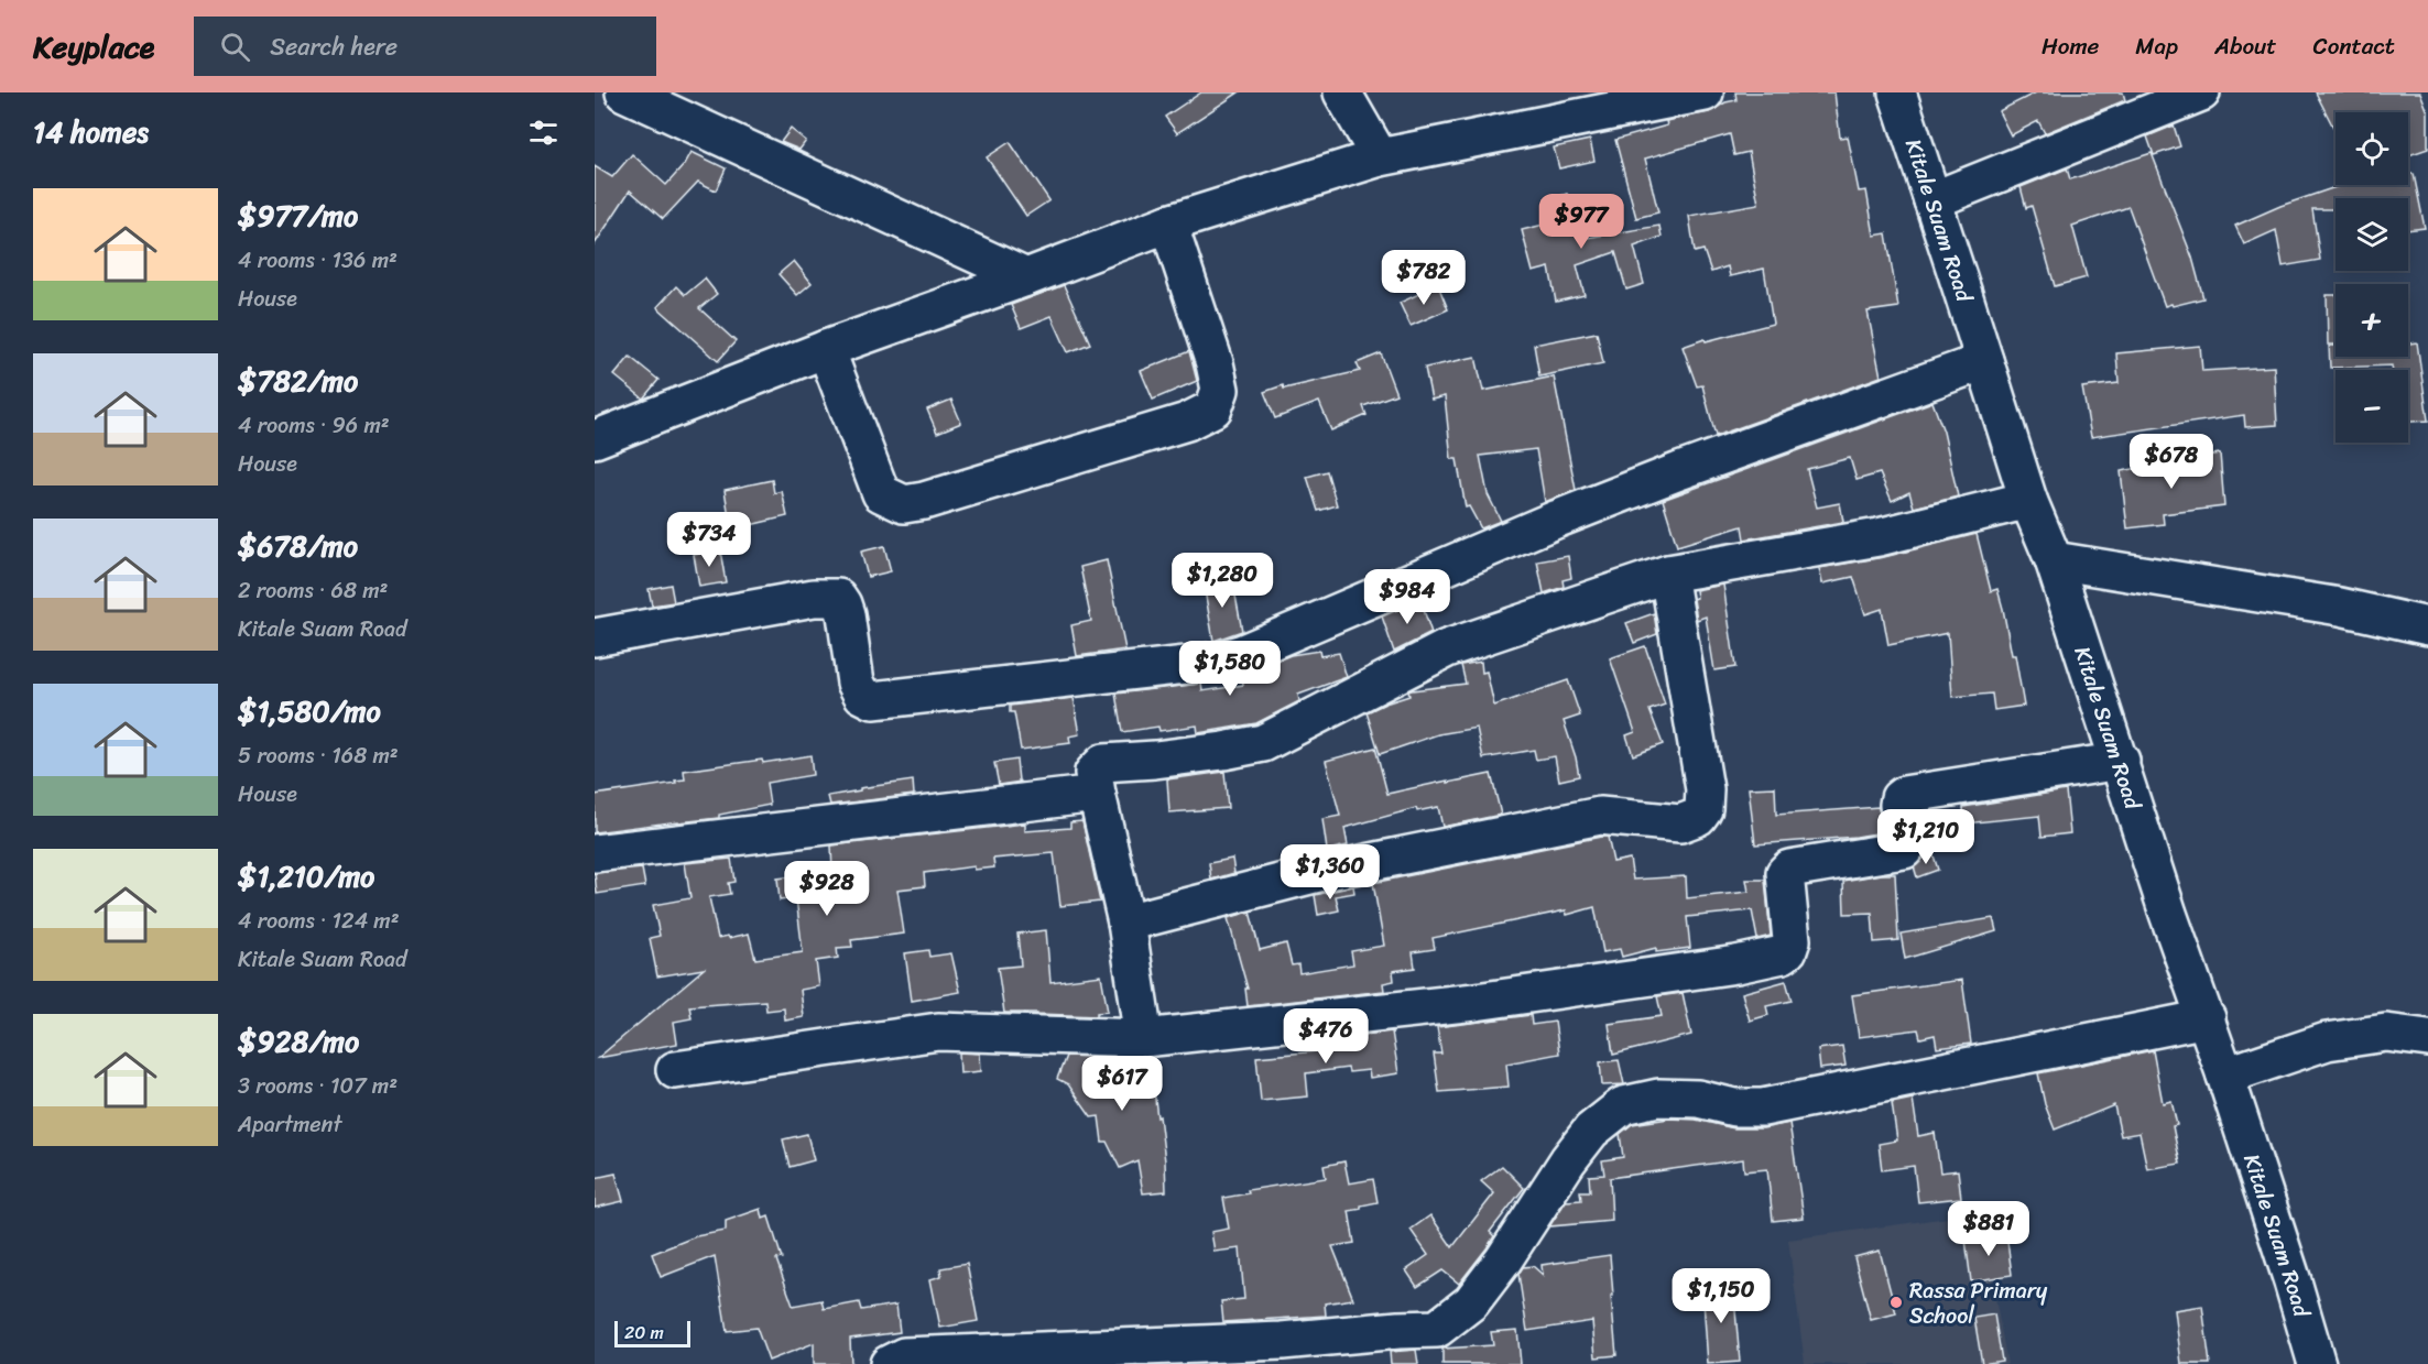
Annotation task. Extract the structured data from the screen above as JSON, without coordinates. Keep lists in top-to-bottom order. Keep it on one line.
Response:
{"streets":{"main road":["Kitale Suam Road"]},"places":["Rassa Primary School"],"scale_bar":"20 m","page":{"header":"Keyplace","search":"Search here","nav":["Home","Map","About","Contact"],"heading":"14 homes","map_buttons":["+","−"],"list":[{"name":"$977/mo","note":"4 rooms · 136 m² · House"},{"name":"$782/mo","note":"4 rooms · 96 m² · House"},{"name":"$678/mo","note":"2 rooms · 68 m² · Kitale Suam Road"},{"name":"$1,580/mo","note":"5 rooms · 168 m² · House"},{"name":"$1,210/mo","note":"4 rooms · 124 m² · Kitale Suam Road"},{"name":"$928/mo","note":"3 rooms · 107 m² · Apartment"}],"price":["$977","$782","$678","$734","$1,280","$984","$1,580","$1,210","$1,360","$928","$476","$617","$881","$1,150"],"scale":"20 m"}}
